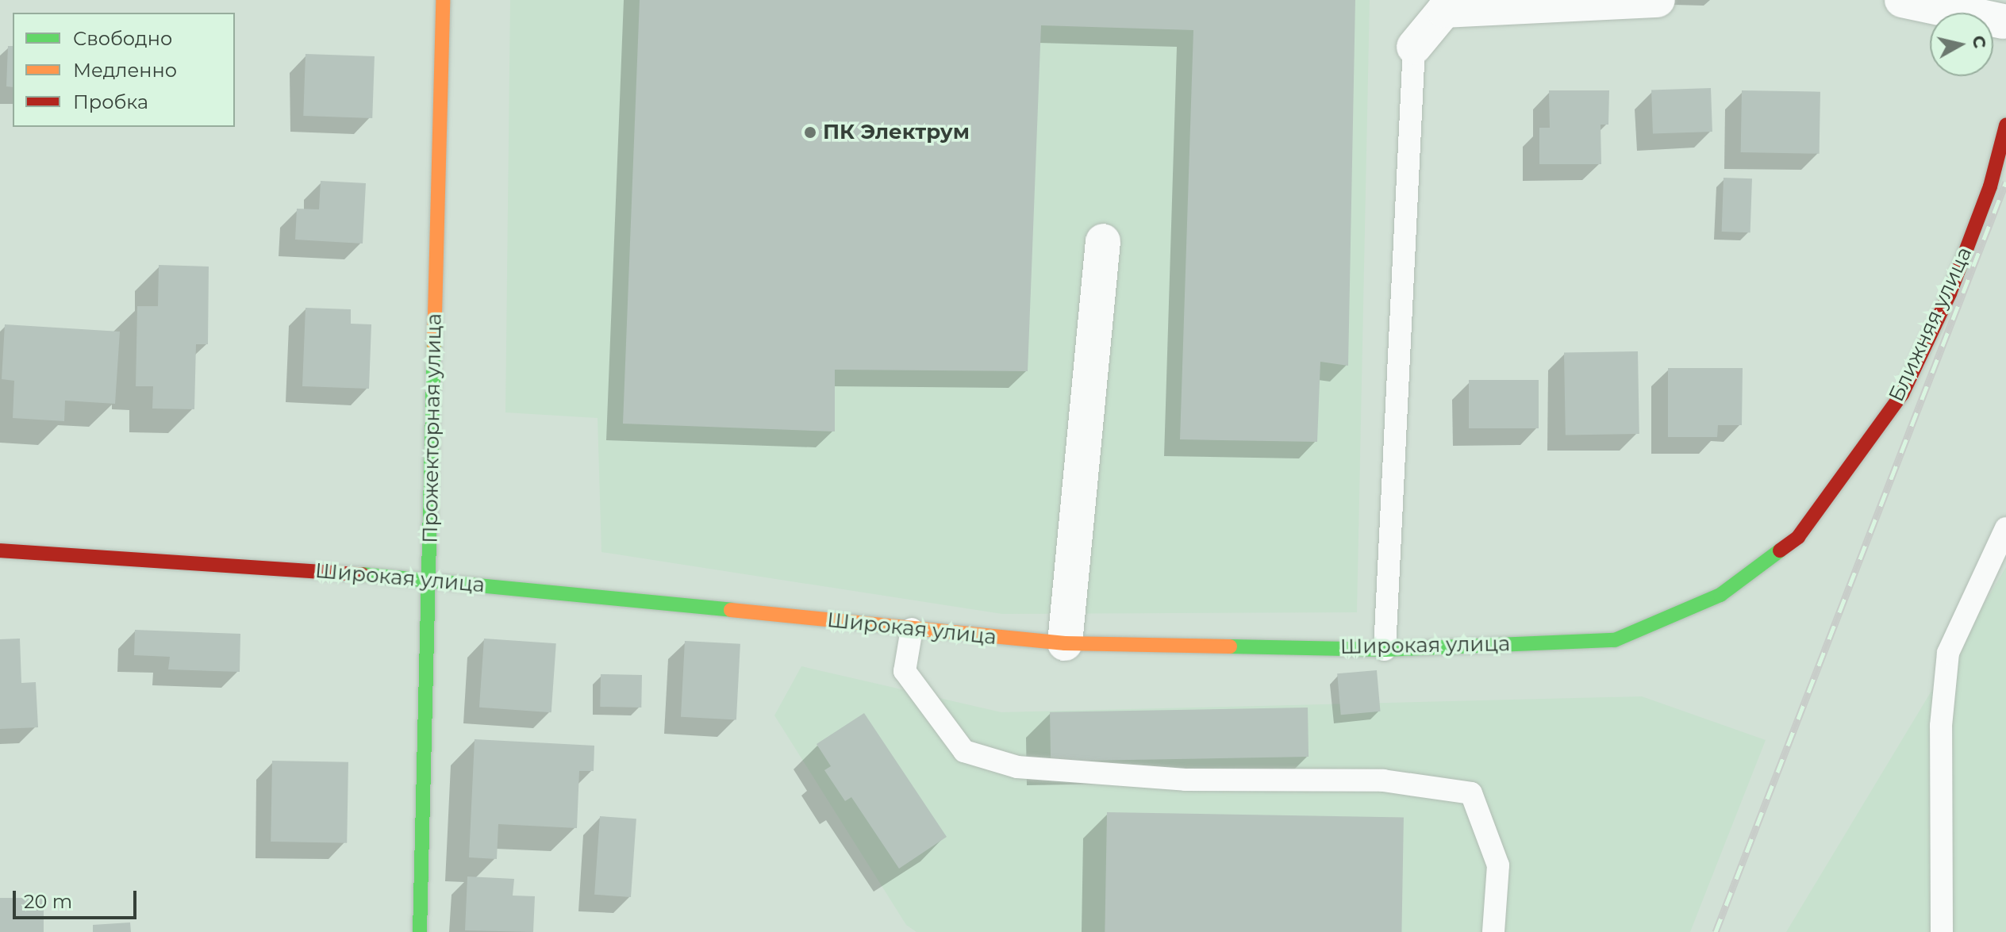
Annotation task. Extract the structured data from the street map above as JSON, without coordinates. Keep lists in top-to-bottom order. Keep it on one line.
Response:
{"streets":{"street":["Ближняя улица","Прожекторная улица","Широкая улица"]},"crossings":[["Ближняя улица","Широкая улица"],["Прожекторная улица","Широкая улица"]],"places":["ПК Электрум"],"legend":["Свободно","Медленно","Пробка"],"scale_bar":"20 m","north":"right"}
